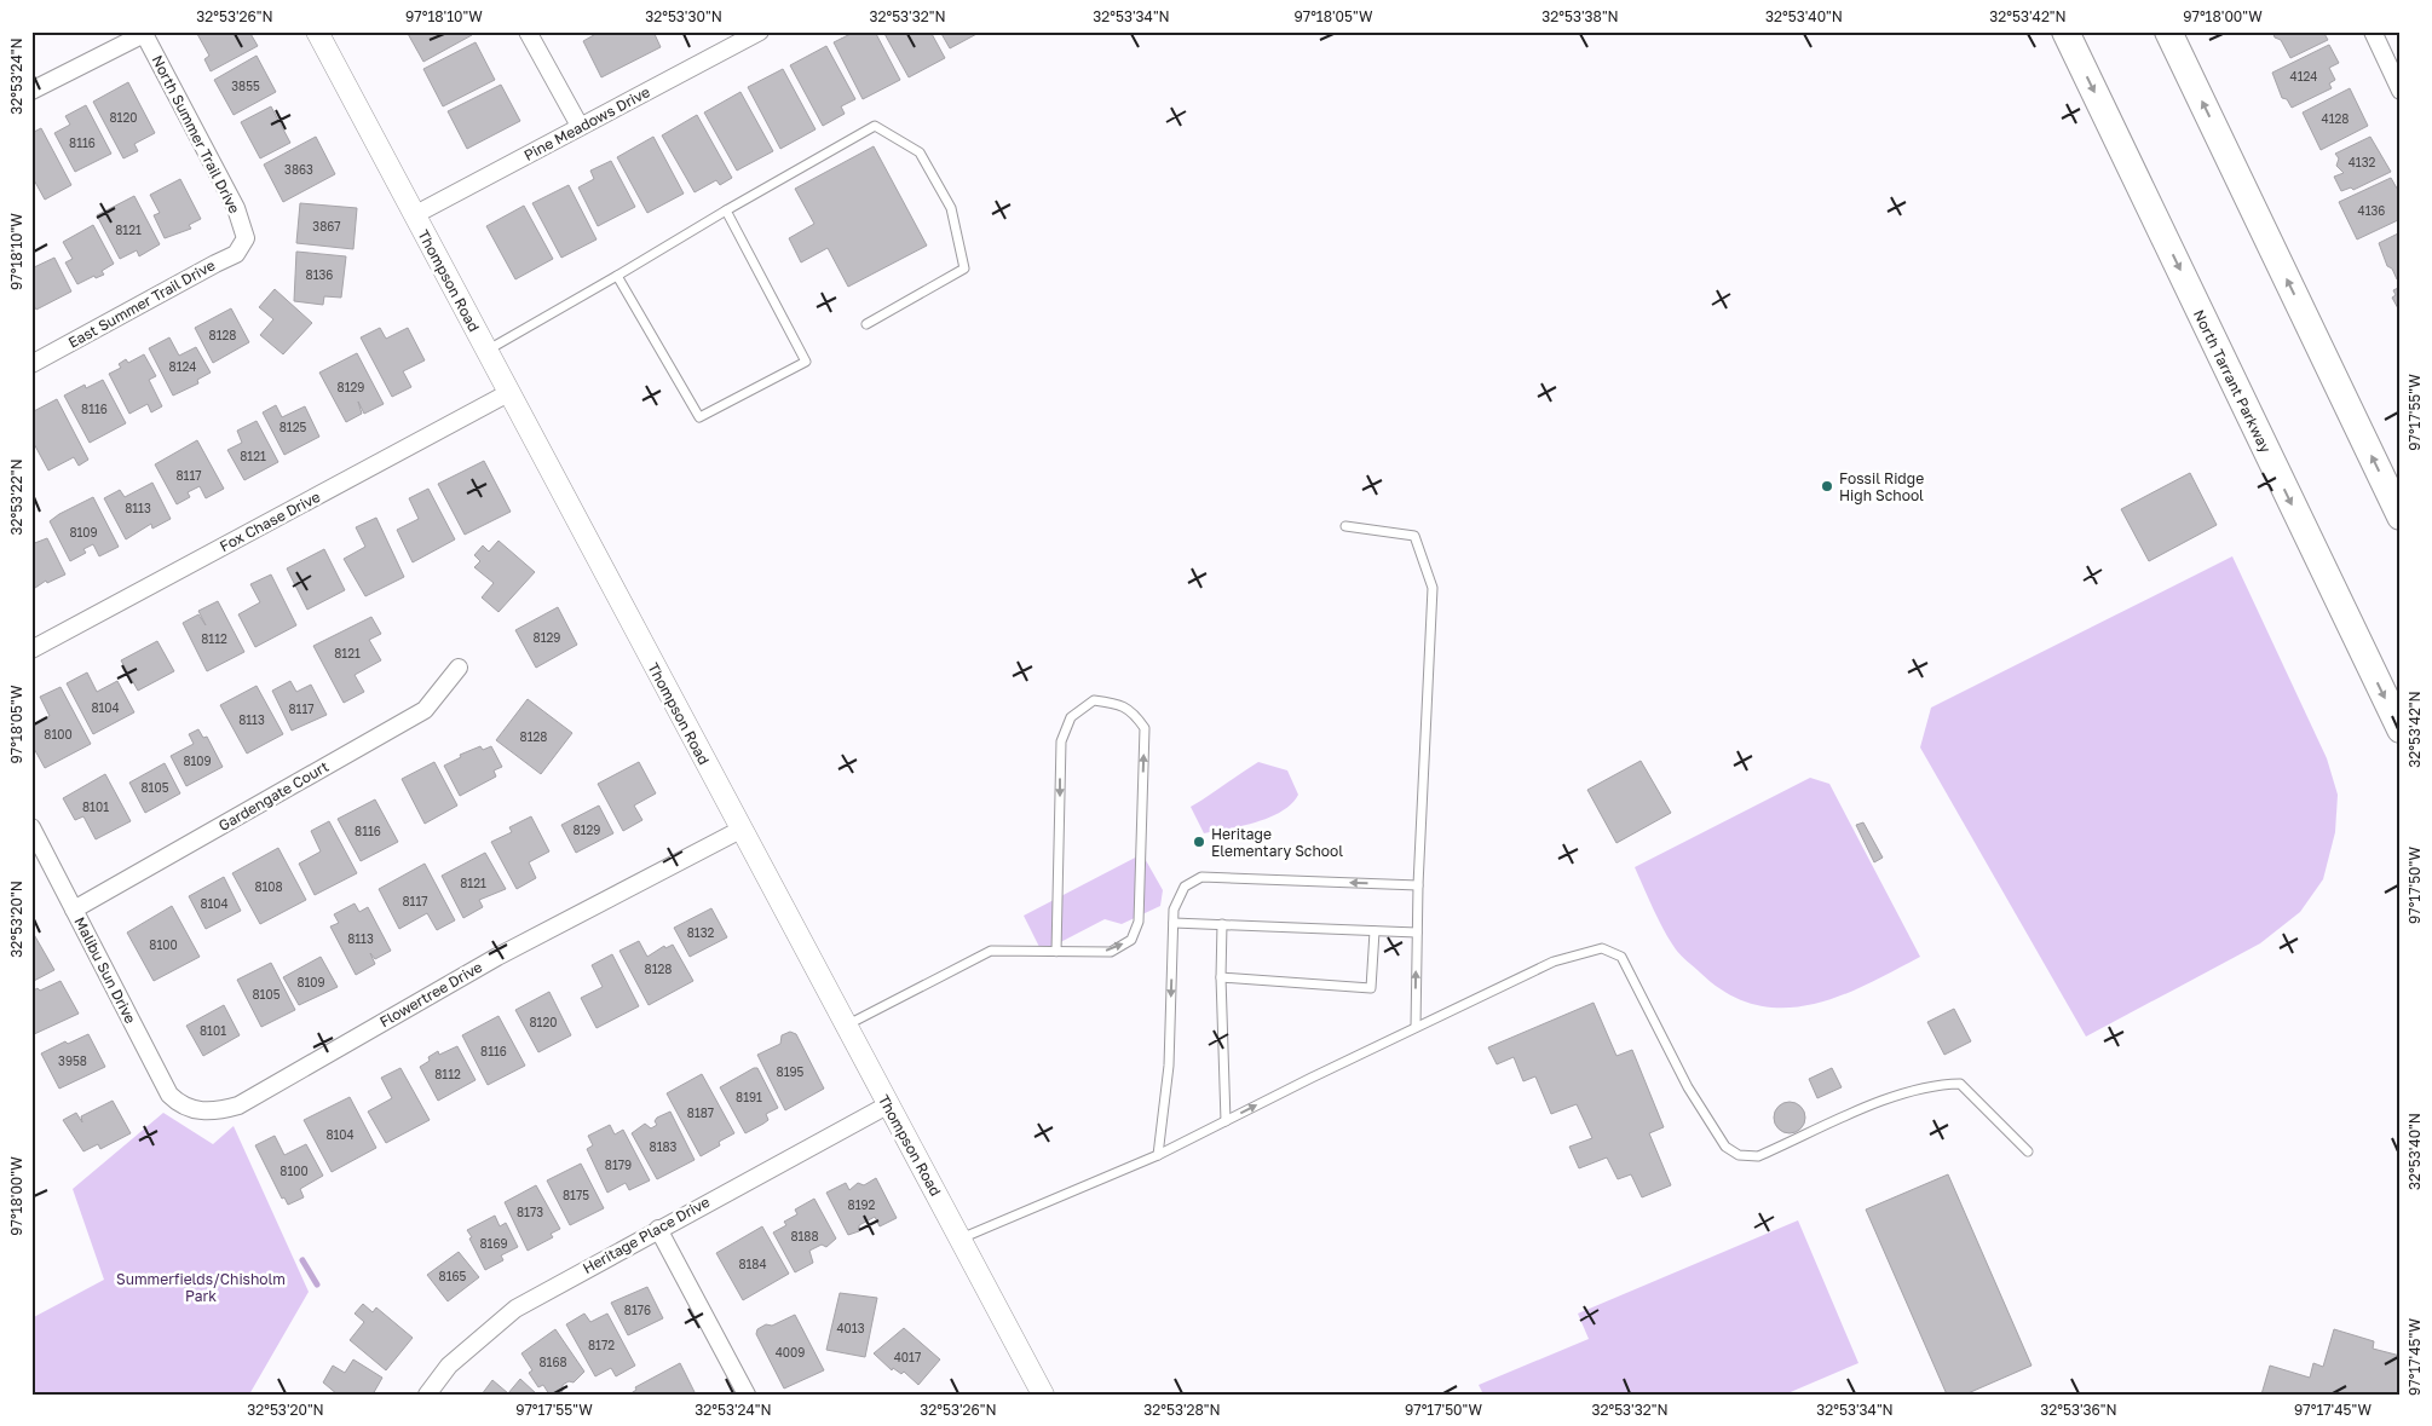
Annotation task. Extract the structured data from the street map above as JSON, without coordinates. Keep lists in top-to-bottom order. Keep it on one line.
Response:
{"streets":{"main road":["North Tarrant Parkway"],"street":["Pine Meadows Drive","North Summer Trail Drive","Thompson Road","East Summer Trail Drive","Fox Chase Drive","Gardengate Court","Malibu Sun Drive","Flowertree Drive","Heritage Place Drive"]},"crossings":[["Pine Meadows Drive","Thompson Road"],["North Summer Trail Drive","East Summer Trail Drive"],["Thompson Road","Fox Chase Drive"],["Thompson Road","Flowertree Drive"],["Thompson Road","Heritage Place Drive"],["Gardengate Court","Malibu Sun Drive"],["Malibu Sun Drive","Flowertree Drive"]],"parks":["Summerfields/Chisholm Park"],"places":["Fossil Ridge High School","Heritage Elementary School"],"house_numbers":["4124","3855","8120","4128","8116","4132","3863","4136","3867","8121","8136","8128","8124","8129","8116","8125","8121","8117","8113","8109","8129","8112","8121","8104","8117","8113","8100","8128","8109","8105","8101","8129","8116","8121","8108","8117","8104","8132","8113","8100","8128","8109","8105","8120","8101","8116","3958","8195","8112","8191","8187","8104","8183","8179","8100","8175","8192","8173","8188","8169","8184","8165","8176","4013","8172","4009","4017","8168"],"coordinates":["32°53'26\"N","97°18'10\"W","32°53'30\"N","32°53'32\"N","32°53'34\"N","97°18'05\"W","32°53'38\"N","32°53'40\"N","32°53'42\"N","97°18'00\"W","32°53'24\"N","97°17'55\"W","32°53'22\"N","97°17'50\"W","32°53'20\"N","97°17'45\"W","32°53'28\"N","32°53'36\"N"]}
